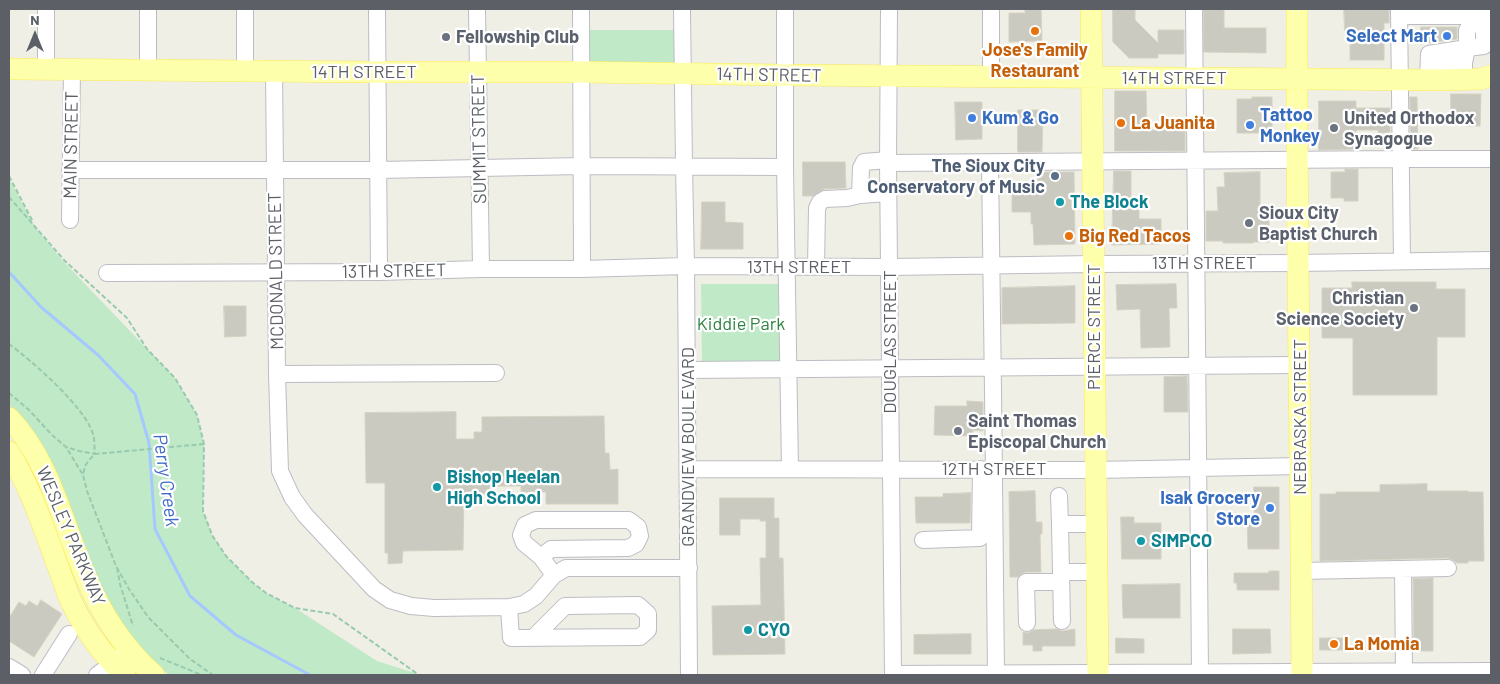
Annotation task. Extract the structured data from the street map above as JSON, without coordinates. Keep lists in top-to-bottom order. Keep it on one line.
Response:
{"streets":{"main road":["14TH STREET","PIERCE STREET","NEBRASKA STREET","WESLEY PARKWAY"],"street":["SUMMIT STREET","MAIN STREET","13TH STREET","MCDONALD STREET","DOUGLAS STREET","GRANDVIEW BOULEVARD","12TH STREET"]},"crossings":[["14TH STREET","SUMMIT STREET"],["14TH STREET","MAIN STREET"],["14TH STREET","MCDONALD STREET"],["14TH STREET","PIERCE STREET"],["14TH STREET","DOUGLAS STREET"],["14TH STREET","NEBRASKA STREET"],["14TH STREET","GRANDVIEW BOULEVARD"],["SUMMIT STREET","13TH STREET"],["13TH STREET","MCDONALD STREET"],["13TH STREET","PIERCE STREET"],["13TH STREET","DOUGLAS STREET"],["13TH STREET","NEBRASKA STREET"],["13TH STREET","GRANDVIEW BOULEVARD"],["PIERCE STREET","12TH STREET"],["DOUGLAS STREET","12TH STREET"],["NEBRASKA STREET","12TH STREET"],["GRANDVIEW BOULEVARD","12TH STREET"]],"water":["Perry Creek"],"parks":["Kiddie Park"],"places":["Jose's Family Restaurant","Select Mart","Fellowship Club","Kum & Go","La Juanita","Tattoo Monkey","United Orthodox Synagogue","The Sioux City Conservatory of Music","The Block","Sioux City Baptist Church","Big Red Tacos","Christian Science Society","Saint Thomas Episcopal Church","Bishop Heelan High School","Isak Grocery Store","SIMPCO","CYO","La Momia"],"north":"top"}
